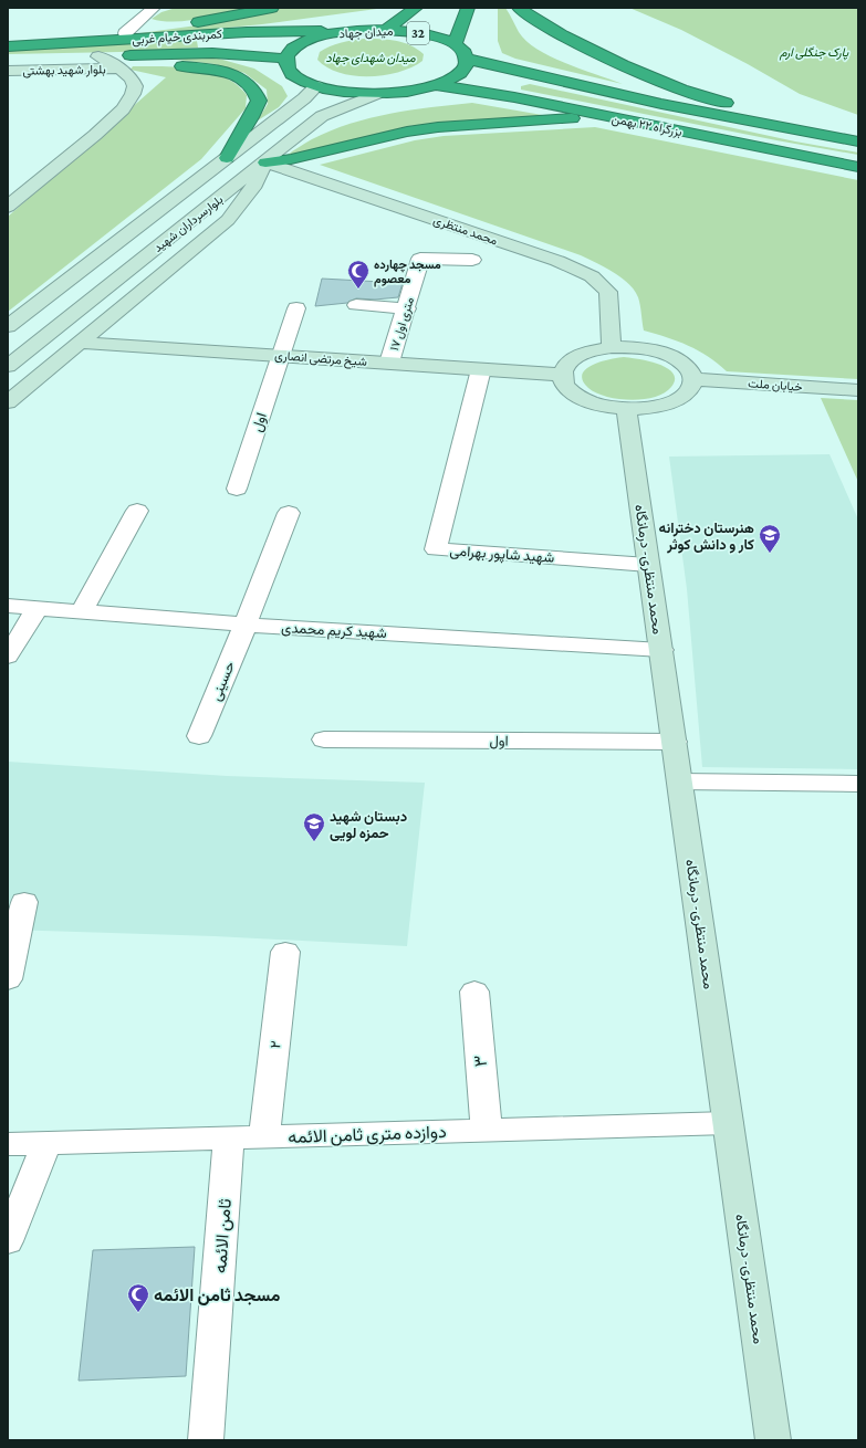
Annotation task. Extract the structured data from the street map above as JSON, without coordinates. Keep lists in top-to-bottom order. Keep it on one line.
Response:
{"streets":{"highway":["میدان جهاد","32","کمربندی خیام غربی","بزرگراه ۲۲ بهمن"],"main road":["بلوار شهید بهشتی","بلوارسرداران شهید","محمد منتظری","شیخ مرتضی انصاری","خیابان ملت","محمد منتظری- درمانگاه"],"street":["۱۷ متری اول","اول","شهید شاپور بهرامی","شهید کریم محمدی","حسینی","۲","۳","دوازده متری ثامن الائمه","ثامن الائمه"]},"crossings":[["میدان جهاد","32"],["میدان جهاد","کمربندی خیام غربی"],["بلوارسرداران شهید","محمد منتظری"],["۱۷ متری اول","شیخ مرتضی انصاری"],["شیخ مرتضی انصاری","اول"],["شیخ مرتضی انصاری","شهید شاپور بهرامی"],["اول","محمد منتظری- درمانگاه"],["شهید شاپور بهرامی","محمد منتظری- درمانگاه"],["محمد منتظری- درمانگاه","شهید کریم محمدی"],["محمد منتظری- درمانگاه","دوازده متری ثامن الائمه"],["شهید کریم محمدی","حسینی"],["۲","دوازده متری ثامن الائمه"],["۳","دوازده متری ثامن الائمه"],["دوازده متری ثامن الائمه","ثامن الائمه"]],"parks":["پارک جنگلی ارم","میدان شهدای جهاد"],"places":{"mosque":["مسجد چهارده معصوم","مسجد ثامن الائمه"],"school or university":["هنرستان دخترانه کار و دانش کوثر","دبستان شهید حمزه لویی"]}}
